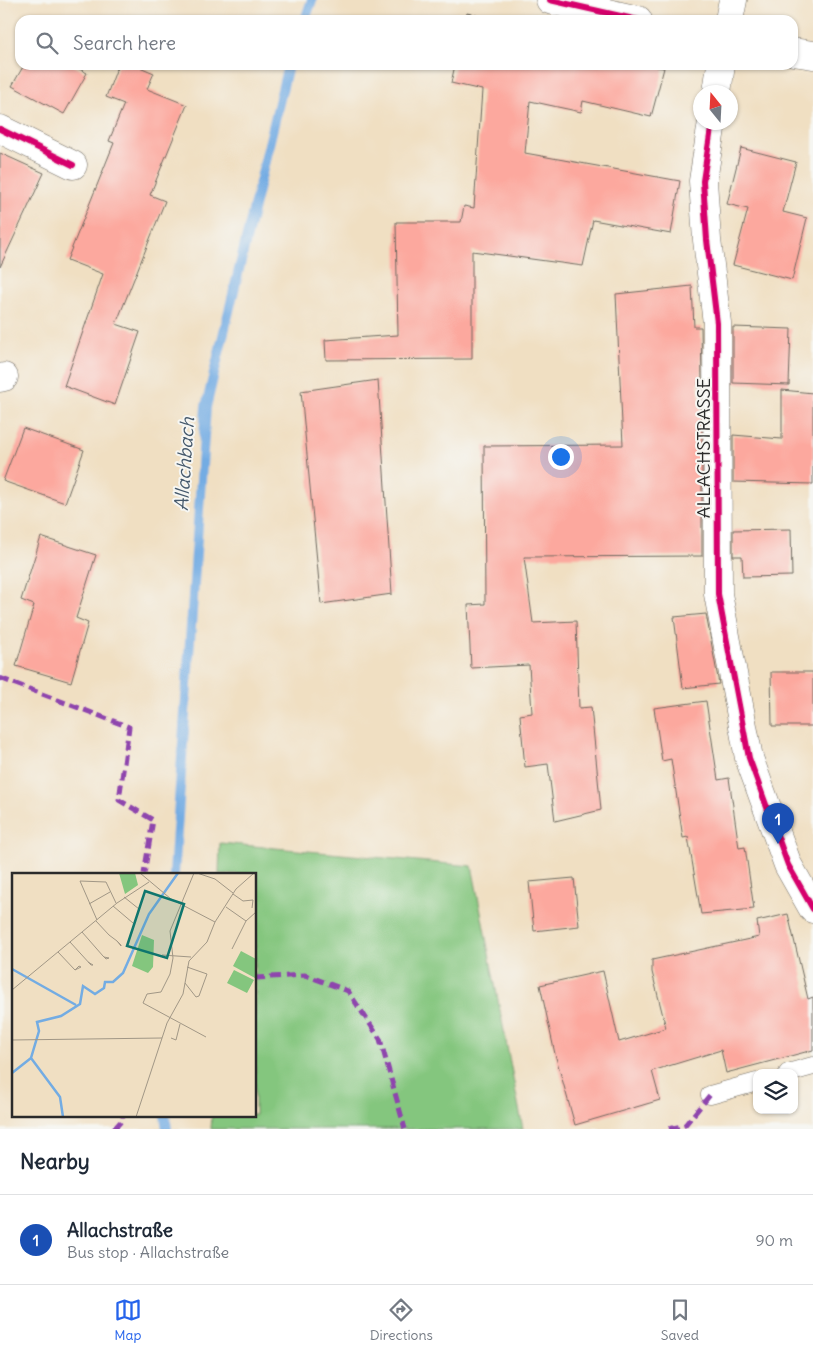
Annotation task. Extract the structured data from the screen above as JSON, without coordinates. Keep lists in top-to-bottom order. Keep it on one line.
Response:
{"streets":{"street":["ALLACHSTRASSE"]},"water":["Allachbach"],"north":"top","page":{"search":"Search here","pins":"1","heading":"Nearby","list":[{"mark":"1","name":"Allachstraße","note":"Bus stop · Allachstraße","value":"90 m"}],"nav":["Map","Directions","Saved"]}}
